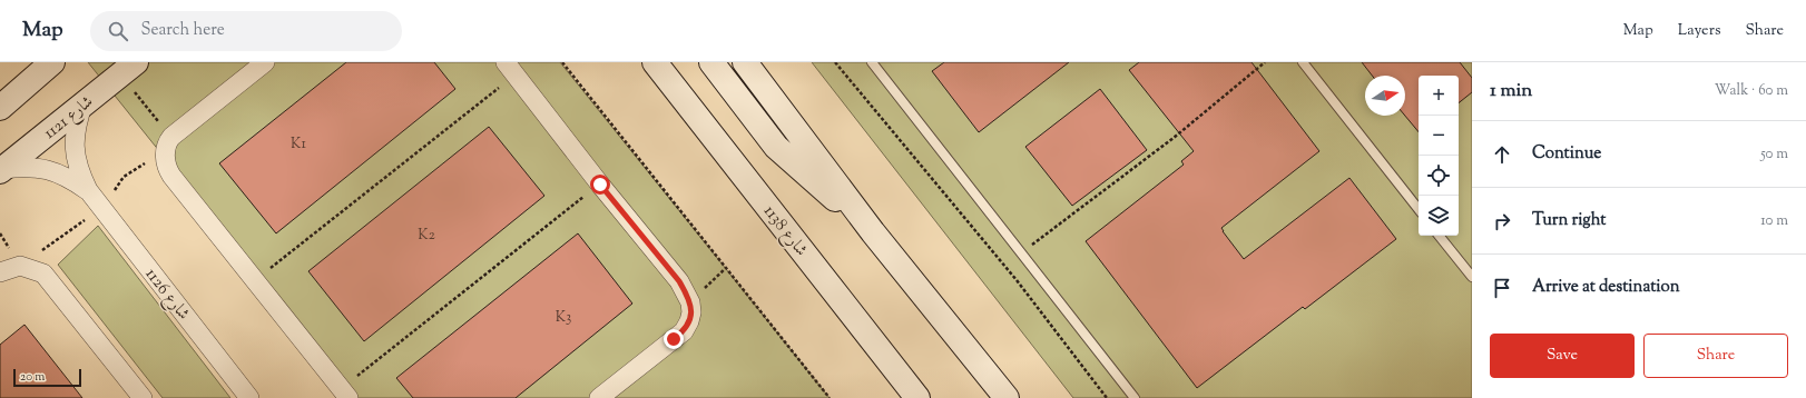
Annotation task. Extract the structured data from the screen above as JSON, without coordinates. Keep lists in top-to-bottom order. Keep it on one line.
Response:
{"streets":{"street":["شارع 1121","شارع 1138","شارع 1126"]},"crossings":[["شارع 1121","شارع 1126"]],"house_numbers":["K1","K2","K3"],"scale_bar":"20 m","north":"right","page":{"header":"Map","search":"Search here","nav":["Map","Layers","Share"],"heading":["1 min","Walk · 60 m"],"map_buttons":["+","−"],"list":[["Continue","50 m"],["Turn right","10 m"],"Arrive at destination"],"buttons":["Save","Share"],"scale":"20 m"}}
